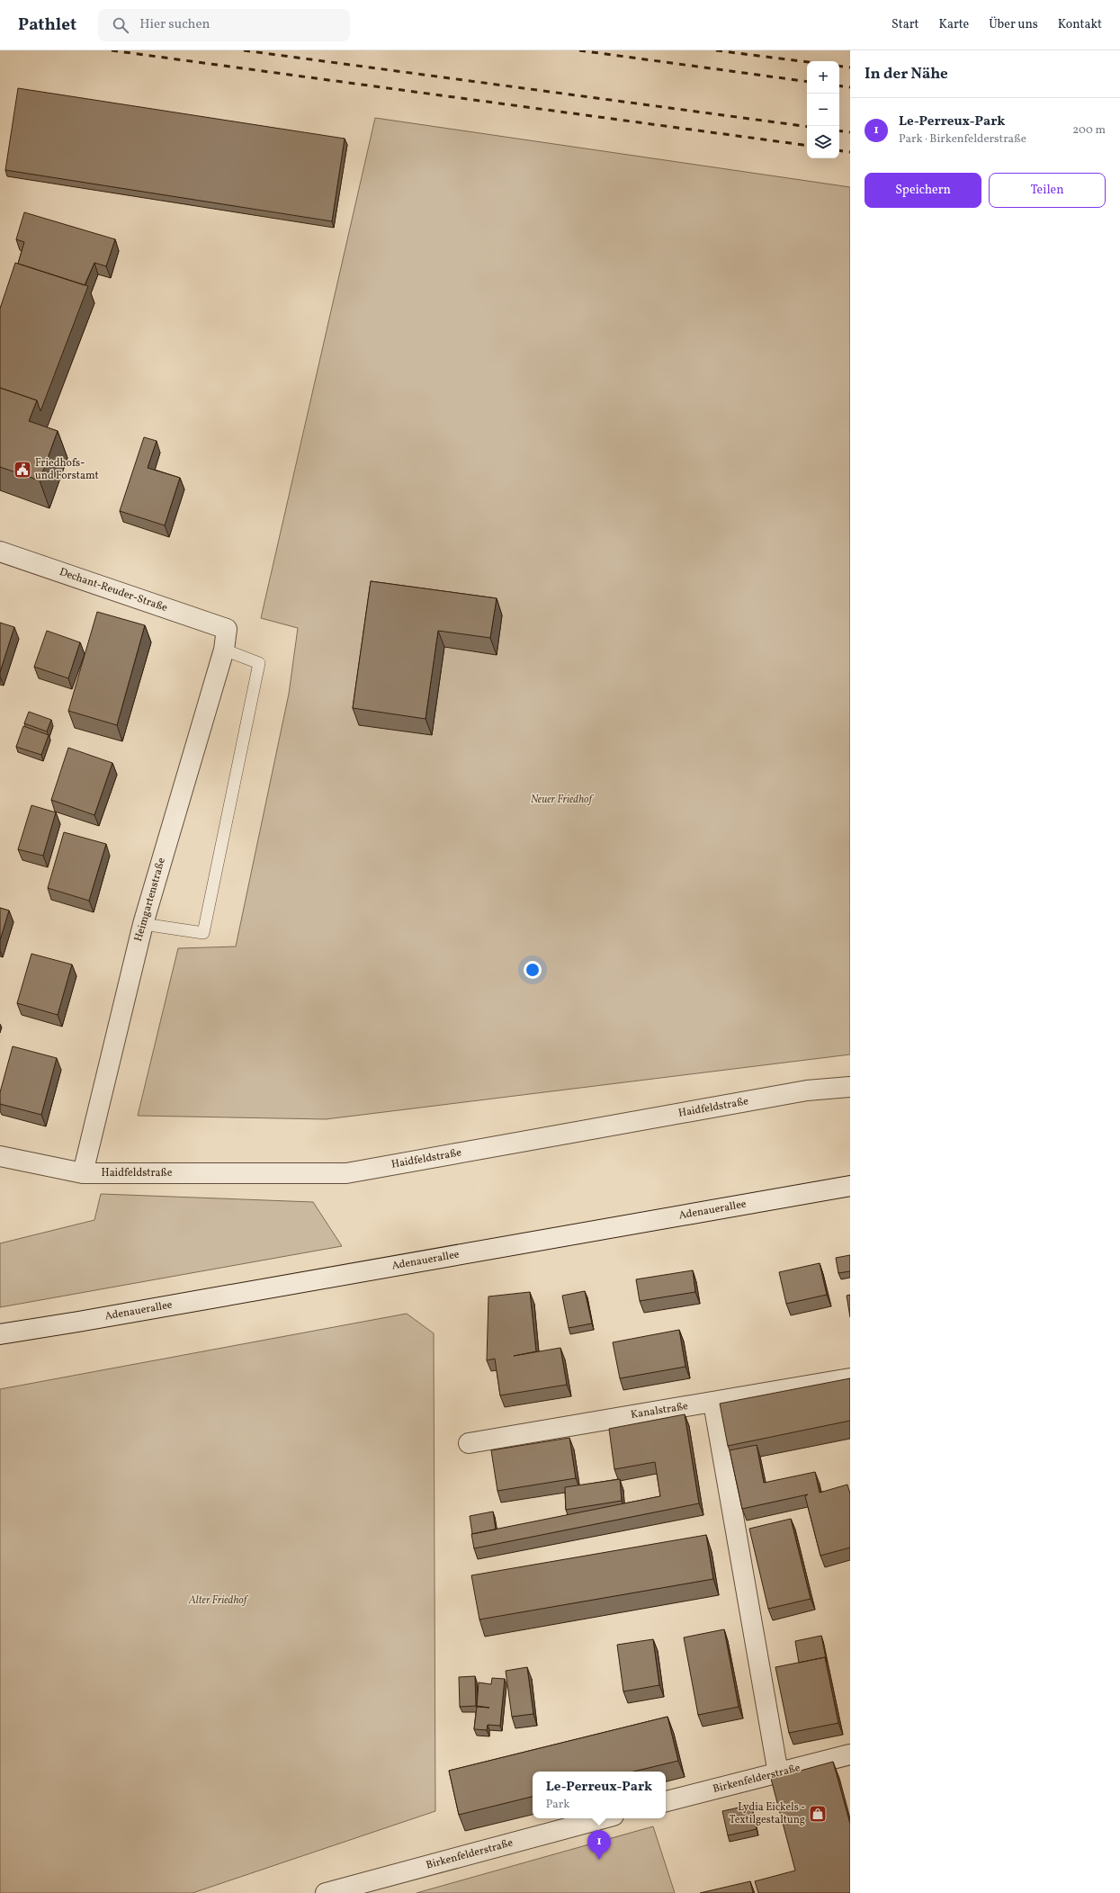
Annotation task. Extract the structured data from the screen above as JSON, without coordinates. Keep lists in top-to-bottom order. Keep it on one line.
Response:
{"streets":{"street":["Dechant-Reuder-Straße","Heimgartenstraße","Haidfeldstraße","Adenauerallee","Kanalstraße","Birkenfelderstraße"]},"crossings":[["Dechant-Reuder-Straße","Heimgartenstraße"],["Heimgartenstraße","Haidfeldstraße"]],"parks":["Neuer Friedhof","Alter Friedhof"],"places":{"public building":["Friedhofs- und Forstamt"],"shop":["Lydia Eickels - Textilgestaltung"]},"page":{"header":"Pathlet","search":"Hier suchen","nav":["Start","Karte","Über uns","Kontakt"],"heading":"In der Nähe","map_buttons":["+","−"],"list":[{"mark":"1","name":"Le-Perreux-Park","note":"Park · Birkenfelderstraße","value":"200 m"}],"buttons":["Speichern","Teilen"],"popup":["Le-Perreux-Park","Park"],"pins":"1"}}
